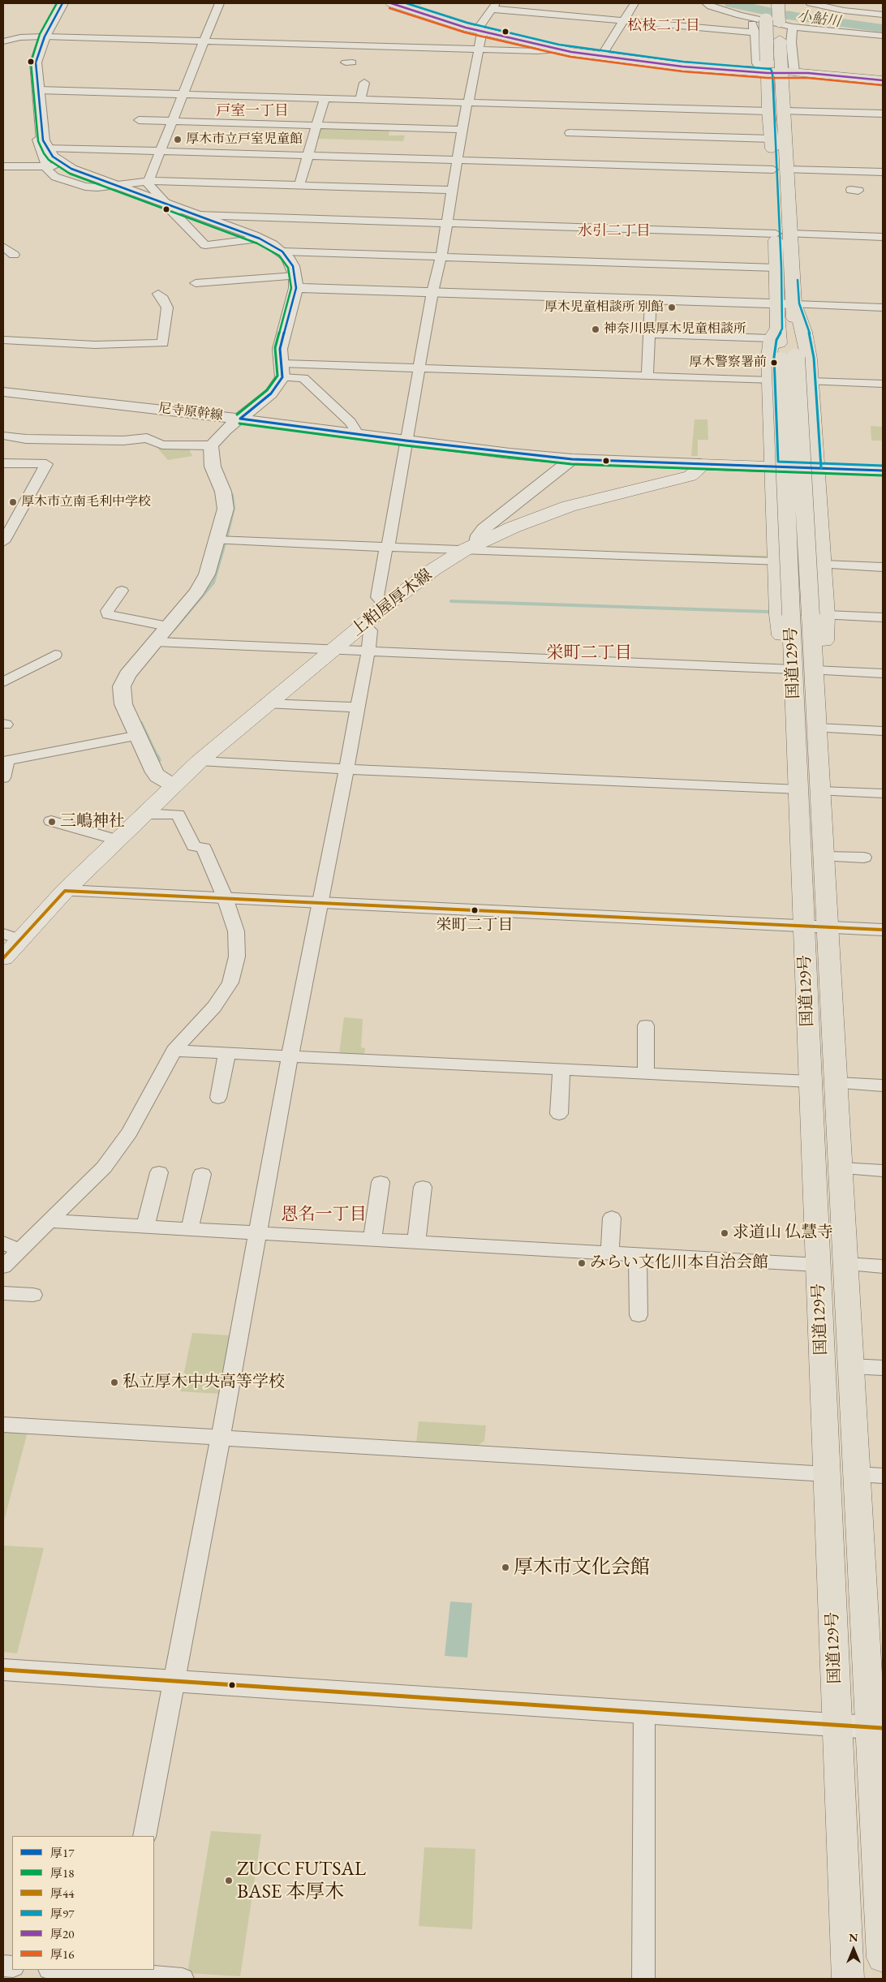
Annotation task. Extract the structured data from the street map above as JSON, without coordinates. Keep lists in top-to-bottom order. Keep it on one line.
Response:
{"streets":{"main road":["上粕屋厚木線","国道129号"],"street":["尼寺原幹線"]},"crossings":[["尼寺原幹線","上粕屋厚木線"]],"districts":["松枝二丁目","戸室一丁目","水引二丁目","栄町二丁目","恩名一丁目"],"water":["小鮎川"],"places":["厚木市立戸室児童館","厚木児童相談所 別館","神奈川県厚木児童相談所","厚木警察署前","厚木市立南毛利中学校","三嶋神社","栄町二丁目","求道山 仏慧寺","みらい文化川本自治会館","私立厚木中央高等学校","厚木市文化会館","ZUCC FUTSAL BASE 本厚木"],"lines":["transit line 厚17","transit line 厚18","transit line 厚97","transit line 厚20","transit line 厚16","transit line 厚44"],"legend":["厚17","厚18","厚44","厚97","厚20","厚16"],"north":"top"}
